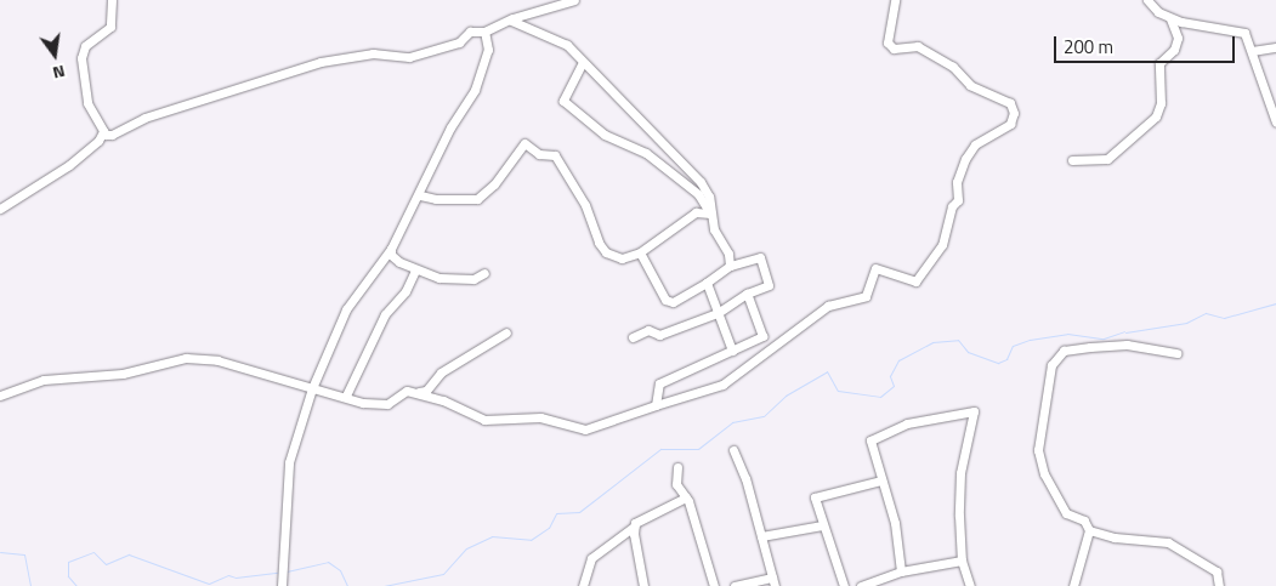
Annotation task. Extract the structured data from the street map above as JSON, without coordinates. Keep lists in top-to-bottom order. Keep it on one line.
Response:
{"scale_bar":"200 m","north":"bottom"}
